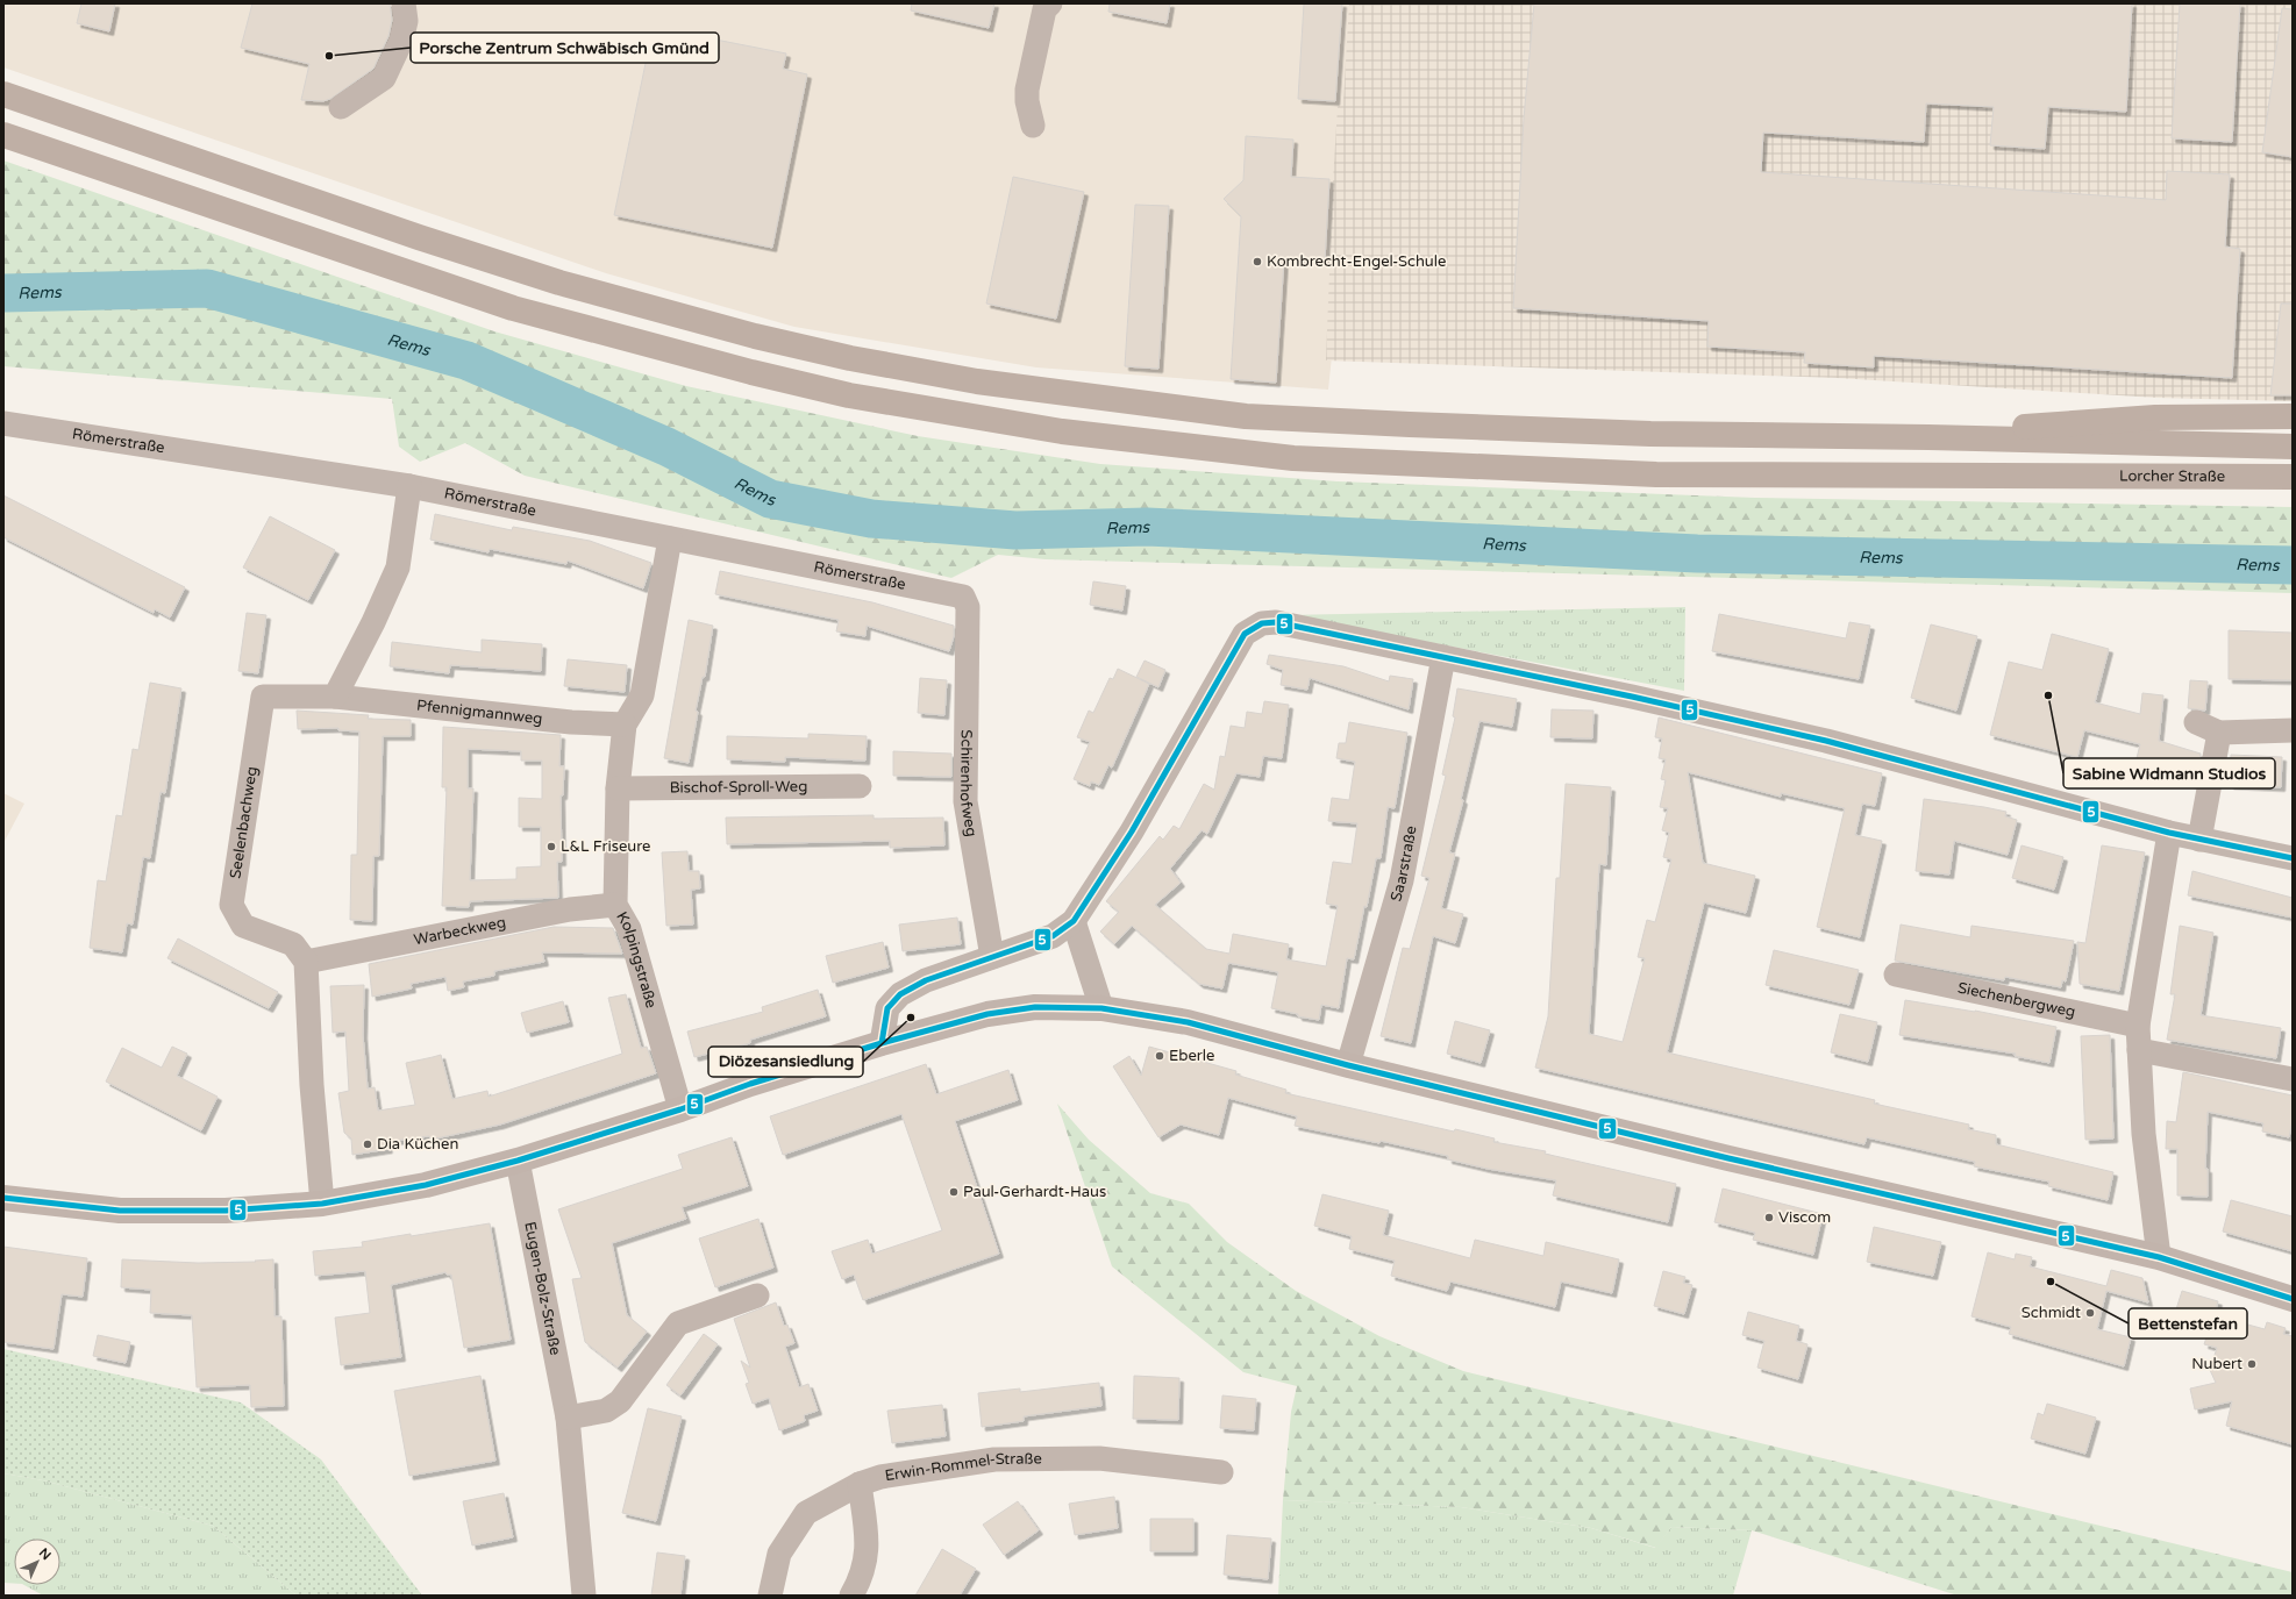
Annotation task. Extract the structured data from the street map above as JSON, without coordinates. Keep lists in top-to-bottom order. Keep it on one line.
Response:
{"streets":{"highway":["Lorcher Straße"],"street":["Römerstraße","Pfennigmannweg","Schirenhofweg","Bischof-Sproll-Weg","Seelenbachweg","Saarstraße","Warbeckweg","Kolpingstraße","Siechenbergweg","Eugen-Bolz-Straße","Erwin-Rommel-Straße"]},"crossings":[["Römerstraße","Schirenhofweg"],["Römerstraße","Kolpingstraße"],["Pfennigmannweg","Seelenbachweg"],["Pfennigmannweg","Kolpingstraße"],["Bischof-Sproll-Weg","Kolpingstraße"],["Seelenbachweg","Warbeckweg"],["Warbeckweg","Kolpingstraße"]],"water":["Rems"],"places":["Porsche Zentrum Schwäbisch Gmünd","Kombrecht-Engel-Schule","Sabine Widmann Studios","L&L Friseure","Diözesansiedlung","Eberle","Dia Küchen","Paul-Gerhardt-Haus","Viscom","Bettenstefan","Schmidt","Nubert"],"lines":["transit line 5"],"north":"top right"}
